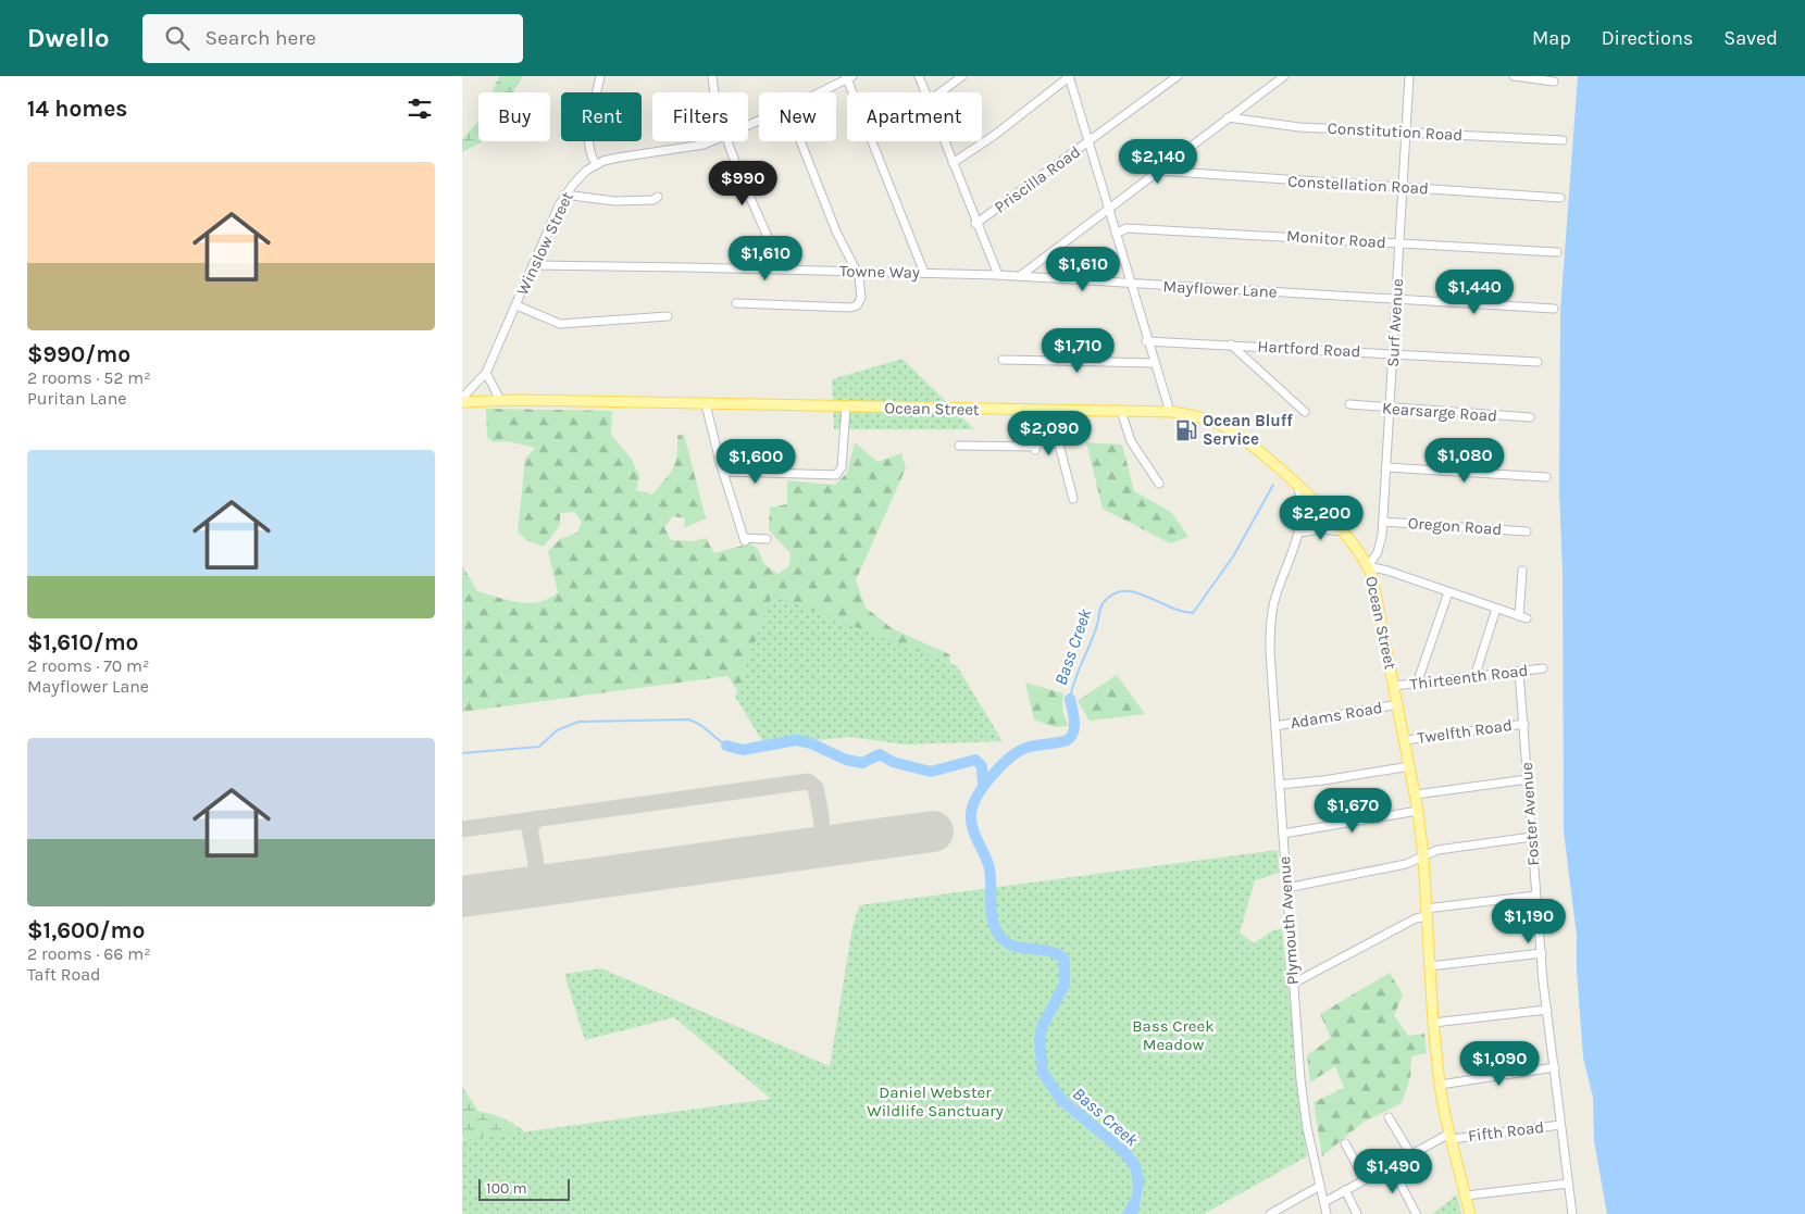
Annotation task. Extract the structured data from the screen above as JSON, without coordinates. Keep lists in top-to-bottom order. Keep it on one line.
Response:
{"streets":{"main road":["Ocean Street"],"street":["Constitution Road","Priscilla Road","Constellation Road","Monitor Road","Winslow Street","Towne Way","Mayflower Lane","Surf Avenue","Hartford Road","Kearsarge Road","Oregon Road","Thirteenth Road","Adams Road","Twelfth Road","Foster Avenue","Plymouth Avenue","Fifth Road"]},"crossings":[["Constitution Road","Surf Avenue"],["Constellation Road","Surf Avenue"],["Monitor Road","Surf Avenue"],["Winslow Street","Towne Way"],["Towne Way","Mayflower Lane"],["Mayflower Lane","Surf Avenue"],["Surf Avenue","Hartford Road"],["Surf Avenue","Ocean Street"],["Surf Avenue","Kearsarge Road"],["Surf Avenue","Oregon Road"],["Ocean Street","Thirteenth Road"],["Ocean Street","Adams Road"],["Ocean Street","Twelfth Road"],["Ocean Street","Plymouth Avenue"],["Ocean Street","Fifth Road"],["Thirteenth Road","Foster Avenue"],["Adams Road","Plymouth Avenue"],["Twelfth Road","Foster Avenue"],["Foster Avenue","Fifth Road"],["Plymouth Avenue","Fifth Road"]],"water":["Bass Creek"],"parks":["Bass Creek Meadow","Daniel Webster Wildlife Sanctuary"],"places":{"fuel station":["Ocean Bluff Service"]},"scale_bar":"100 m","page":{"header":"Dwello","search":"Search here","nav":["Map","Directions","Saved"],"heading":"14 homes","chip":["Buy","Rent","Filters","New","Apartment"],"price":["$2,140","$990","$1,610","$1,610","$1,440","$1,710","$2,090","$1,080","$1,600","$2,200","$1,670","$1,190","$1,090","$1,490"],"list":[{"name":"$990/mo","note":"2 rooms · 52 m² · Puritan Lane"},{"name":"$1,610/mo","note":"2 rooms · 70 m² · Mayflower Lane"},{"name":"$1,600/mo","note":"2 rooms · 66 m² · Taft Road"}],"scale":"100 m"}}
